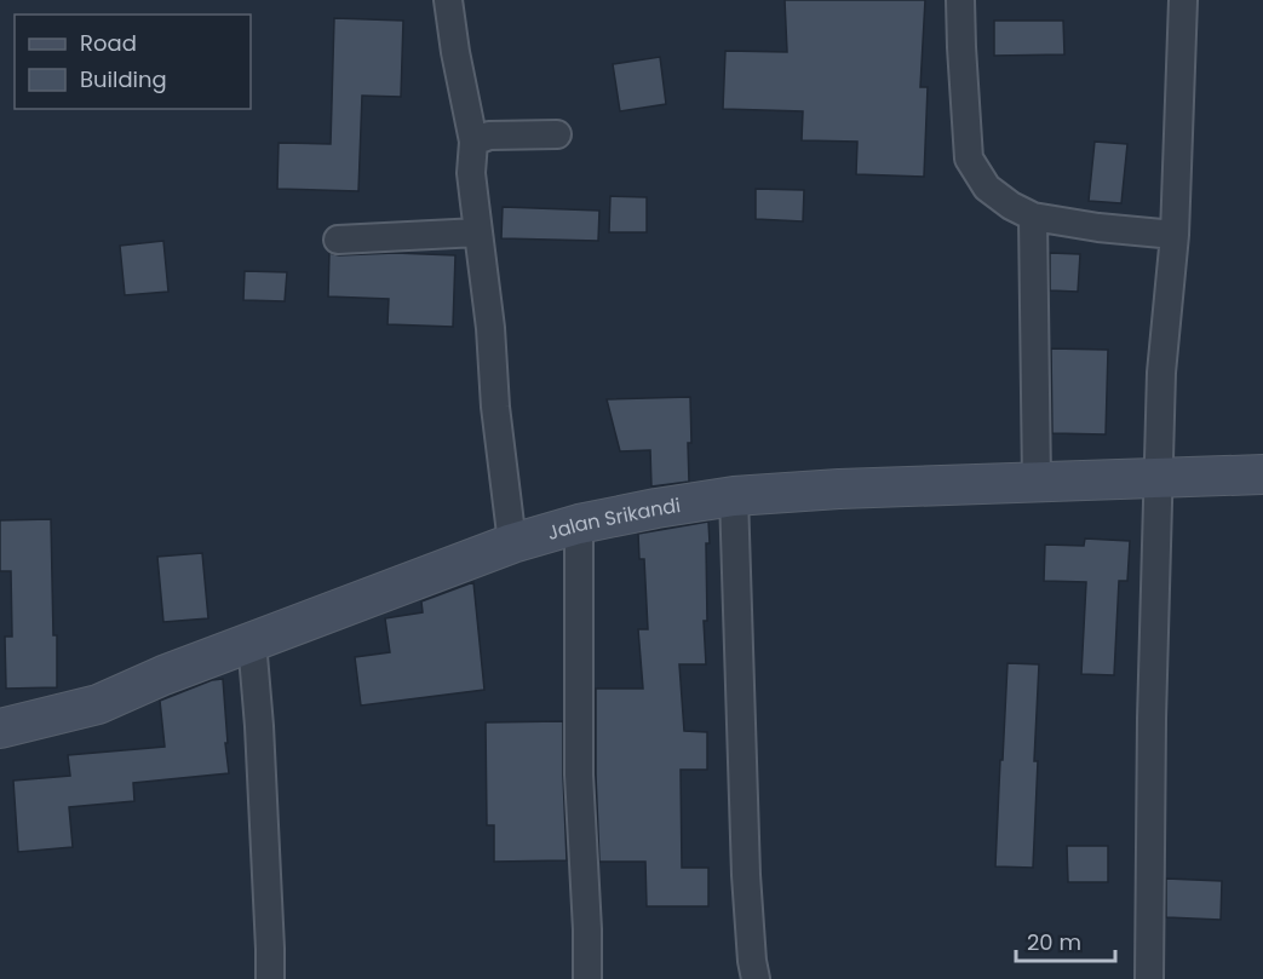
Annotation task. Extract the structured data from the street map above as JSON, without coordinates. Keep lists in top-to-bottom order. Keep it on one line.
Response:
{"streets":{"street":["Jalan Srikandi"]},"legend":["Road","Building"],"scale_bar":"20 m"}
